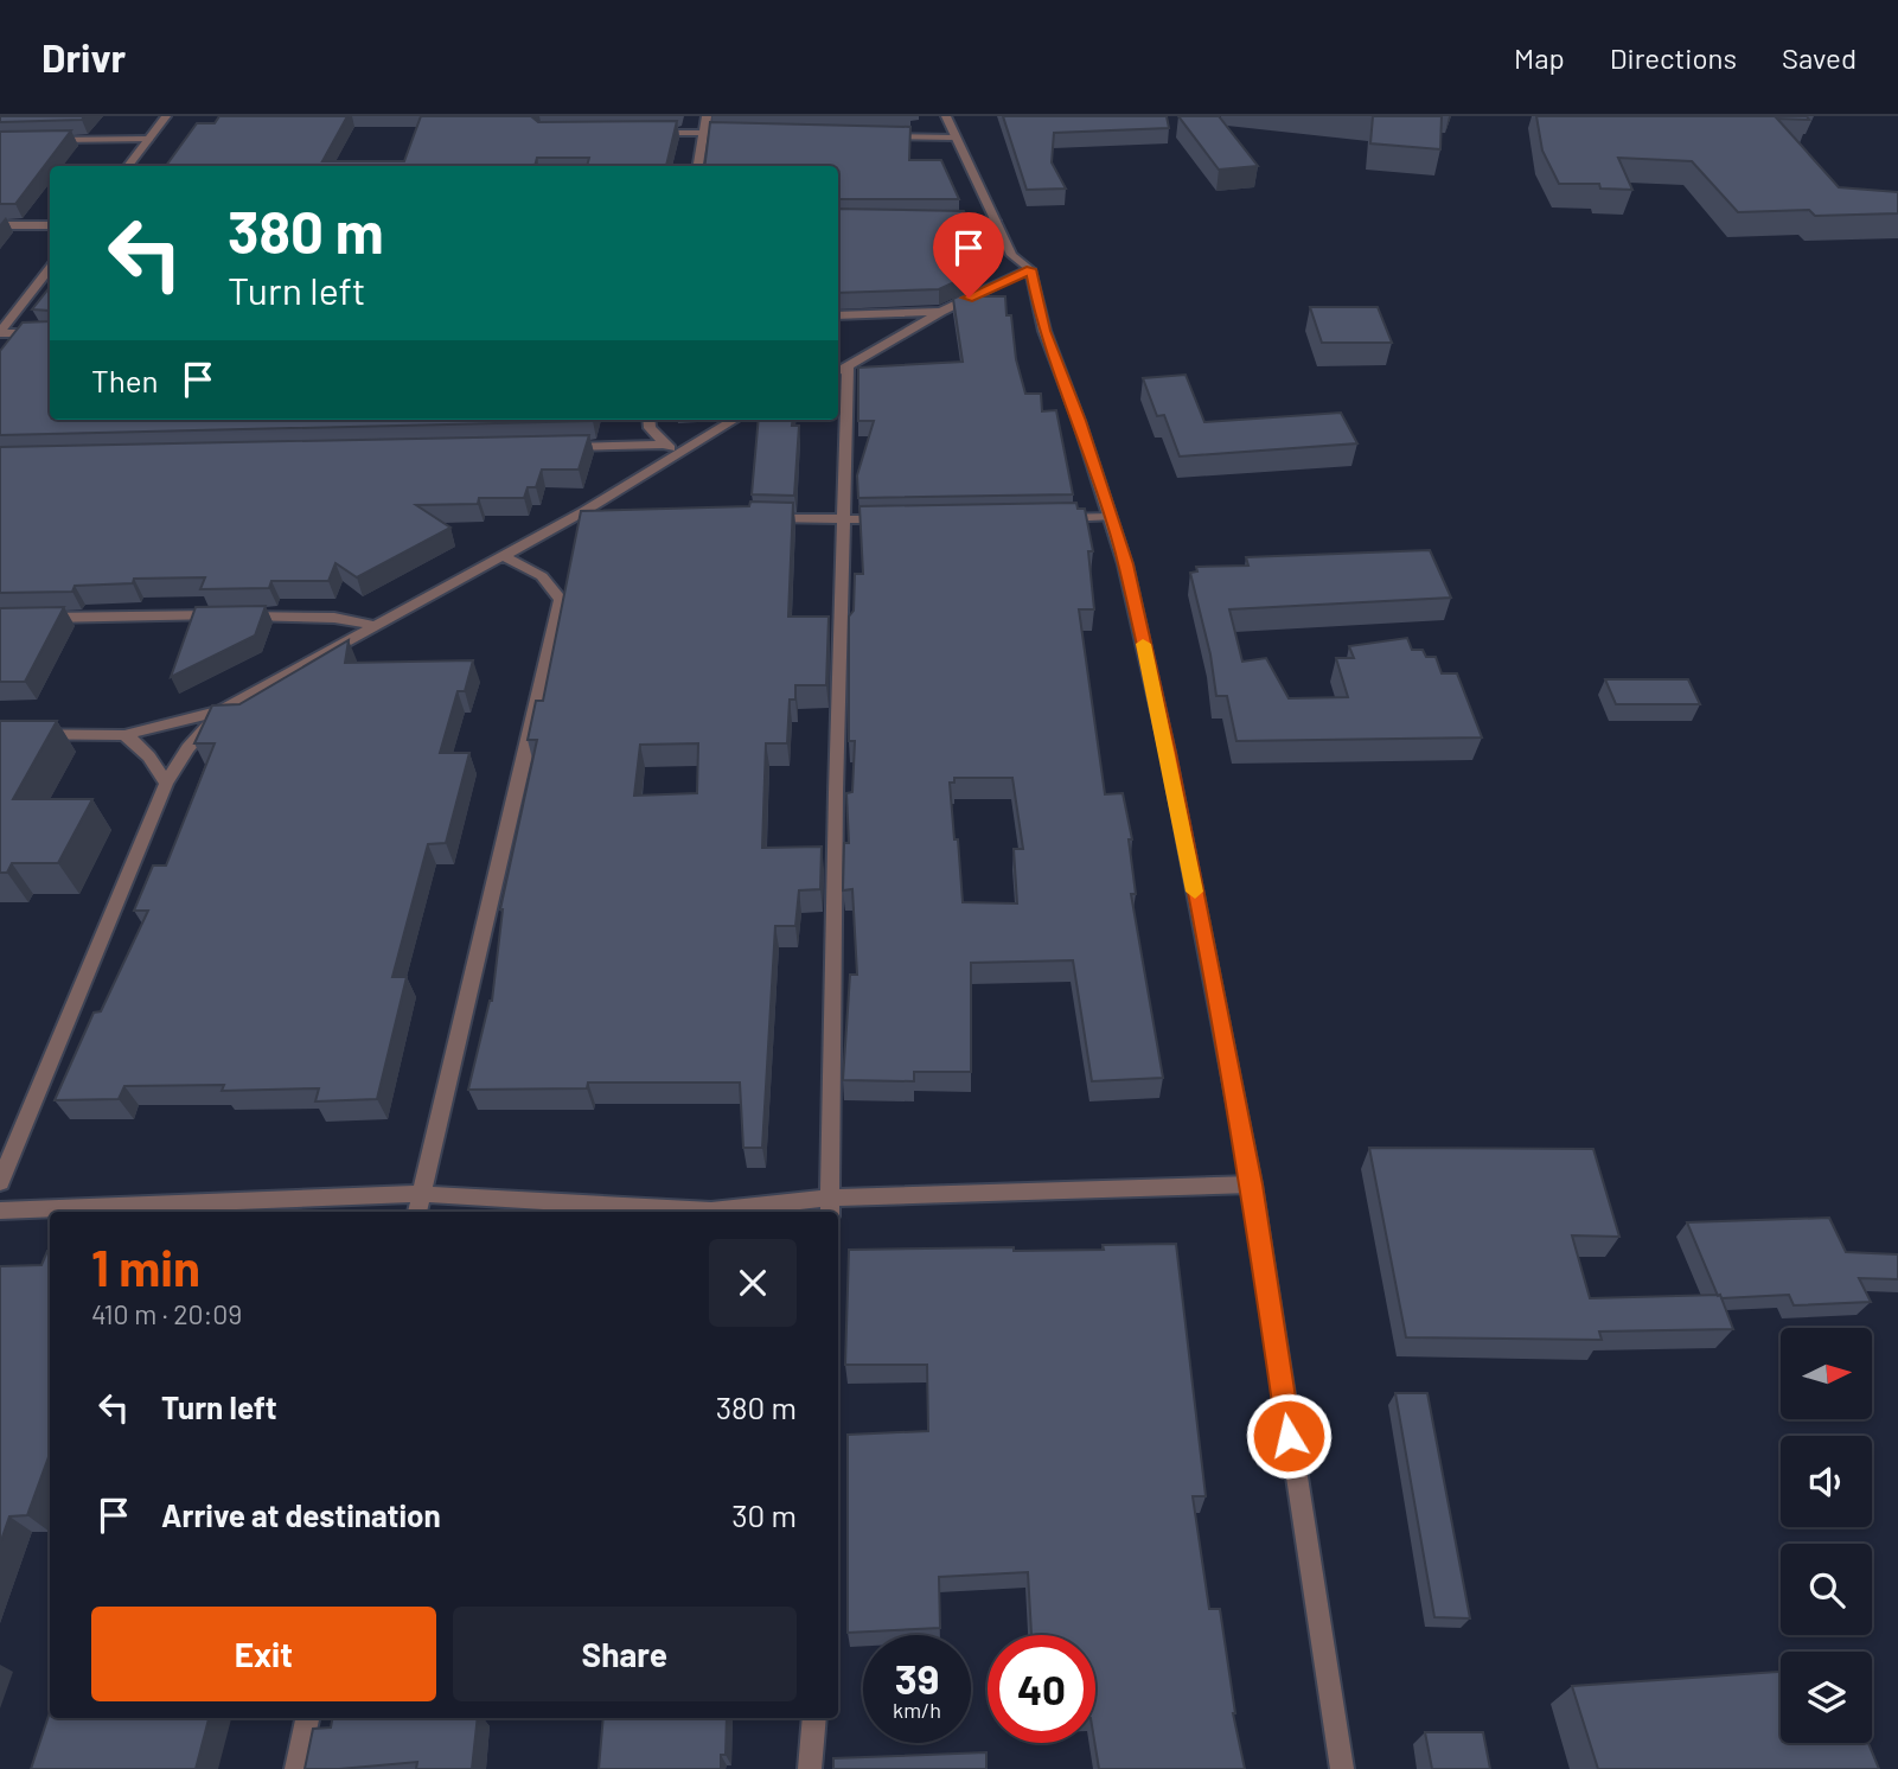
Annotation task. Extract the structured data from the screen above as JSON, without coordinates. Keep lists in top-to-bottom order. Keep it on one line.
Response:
{"north":"right","page":{"header":"Drivr","nav":["Map","Directions","Saved"],"turn":["380 m","Turn left"],"then":"Then","heading":["1 min","410 m · 20:09"],"list":[{"name":"Turn left","value":"380 m"},{"name":"Arrive at destination","value":"30 m"}],"buttons":["Exit","Share"],"speed":"39 km/h","limit":"40"}}
